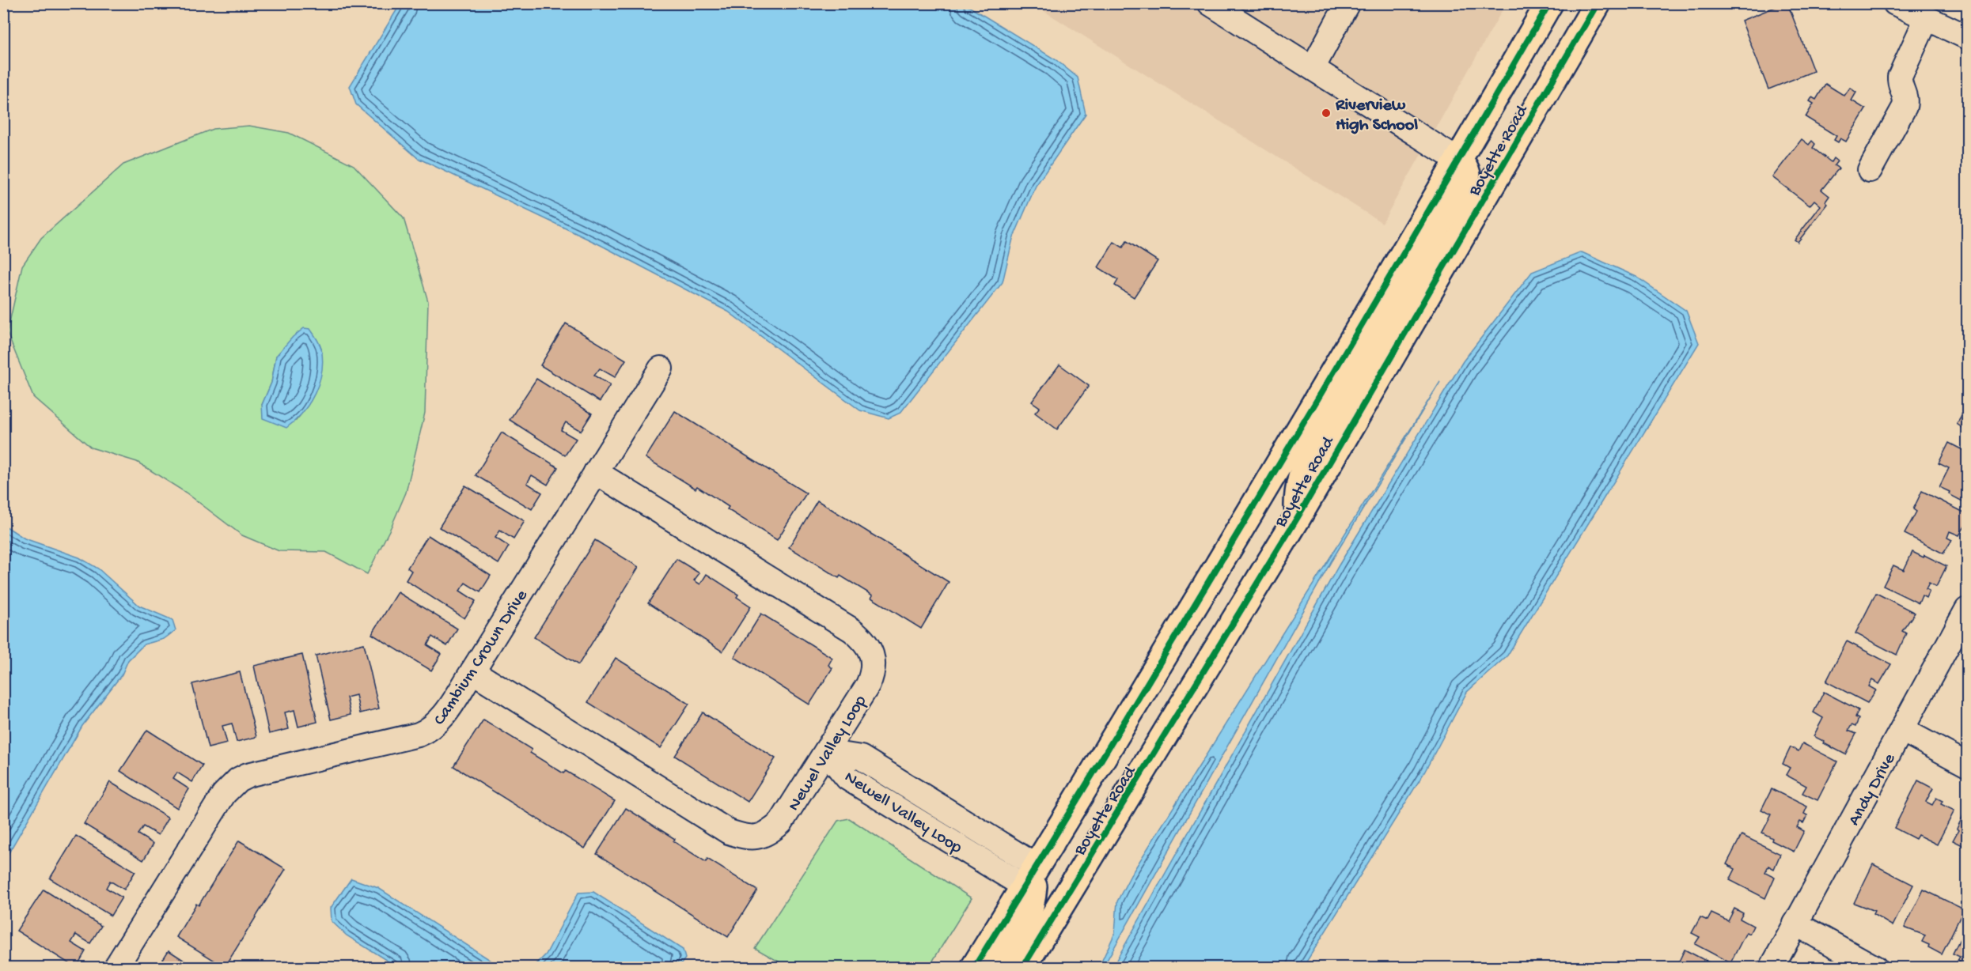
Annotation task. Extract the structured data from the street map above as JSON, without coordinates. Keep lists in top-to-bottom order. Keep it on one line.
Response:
{"streets":{"main road":["Boyette Road"],"street":["Cambium Crown Drive","Newel Valley Loop","Andy Drive","Newell Valley Loop"]},"crossings":[["Boyette Road","Newell Valley Loop"],["Cambium Crown Drive","Newel Valley Loop"],["Newel Valley Loop","Newell Valley Loop"]],"places":["Riverview High School"]}
